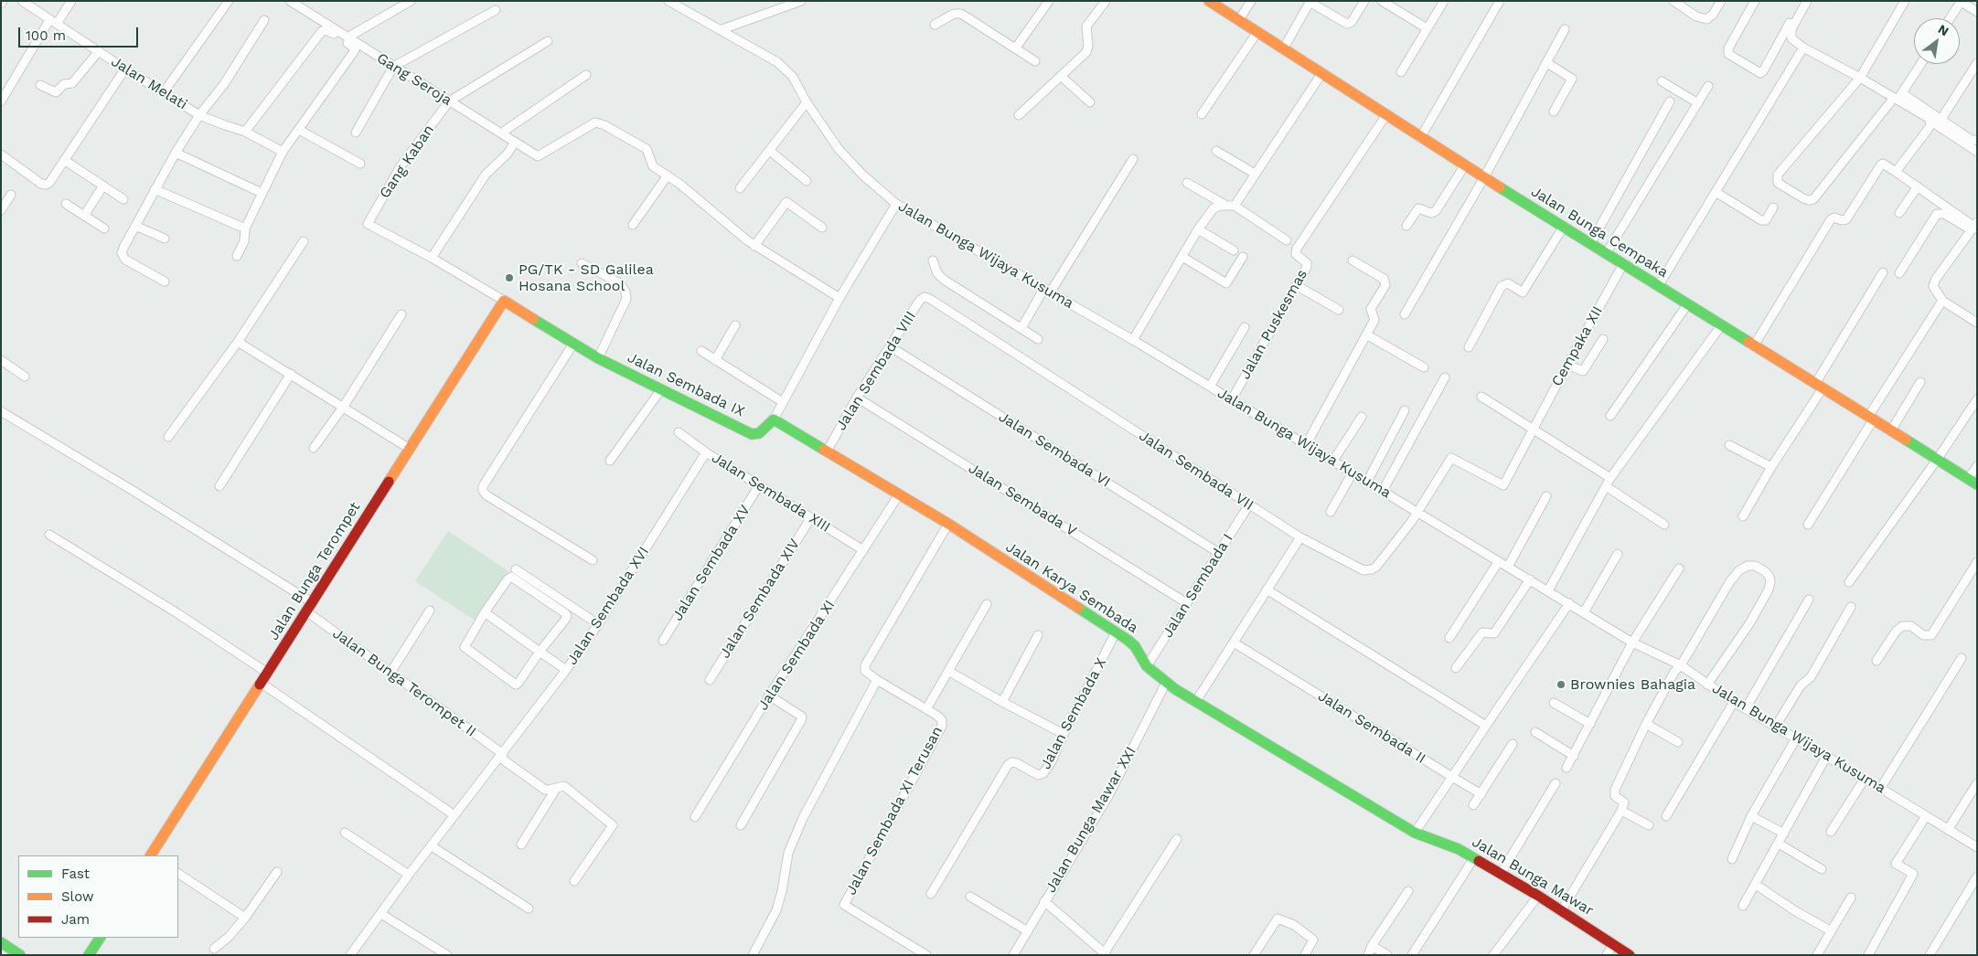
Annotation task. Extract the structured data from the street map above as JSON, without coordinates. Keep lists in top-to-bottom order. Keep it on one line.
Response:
{"streets":{"main road":["Jalan Bunga Cempaka","Jalan Sembada IX","Jalan Bunga Terompet","Jalan Karya Sembada","Jalan Bunga Mawar"],"street":["Gang Seroja","Jalan Melati","Gang Kaban","Jalan Bunga Wijaya Kusuma","Jalan Puskesmas","Cempaka XII","Jalan Sembada VIII","Jalan Sembada VI","Jalan Sembada VII","Jalan Sembada XIII","Jalan Sembada V","Jalan Sembada XV","Jalan Sembada I","Jalan Sembada XIV","Jalan Sembada XVI","Jalan Sembada XI","Jalan Bunga Terompet II","Jalan Sembada X","Jalan Sembada II","Jalan Sembada XI Terusan","Jalan Bunga Mawar XXI"]},"crossings":[["Gang Seroja","Gang Kaban"],["Gang Kaban","Jalan Sembada IX"],["Jalan Bunga Cempaka","Jalan Puskesmas"],["Jalan Bunga Cempaka","Cempaka XII"],["Jalan Bunga Wijaya Kusuma","Jalan Puskesmas"],["Jalan Bunga Wijaya Kusuma","Cempaka XII"],["Jalan Bunga Wijaya Kusuma","Jalan Sembada IX"],["Jalan Bunga Wijaya Kusuma","Jalan Sembada VII"],["Cempaka XII","Jalan Sembada VII"],["Jalan Sembada VIII","Jalan Sembada VI"],["Jalan Sembada VIII","Jalan Sembada VII"],["Jalan Sembada VIII","Jalan Sembada V"],["Jalan Sembada VIII","Jalan Karya Sembada"],["Jalan Sembada IX","Jalan Bunga Terompet"],["Jalan Sembada IX","Jalan Karya Sembada"],["Jalan Sembada VI","Jalan Sembada I"],["Jalan Sembada VII","Jalan Sembada I"],["Jalan Sembada XIII","Jalan Sembada XV"],["Jalan Sembada XIII","Jalan Sembada XIV"],["Jalan Sembada XIII","Jalan Sembada XVI"],["Jalan Sembada XIII","Jalan Sembada XI"],["Jalan Sembada V","Jalan Sembada I"],["Jalan Bunga Terompet","Jalan Bunga Terompet II"],["Jalan Sembada I","Jalan Karya Sembada"],["Jalan Karya Sembada","Jalan Sembada XI"],["Jalan Karya Sembada","Jalan Sembada X"],["Jalan Karya Sembada","Jalan Bunga Mawar XXI"],["Jalan Karya Sembada","Jalan Bunga Mawar"],["Jalan Sembada XVI","Jalan Bunga Terompet II"]],"places":["PG/TK - SD Galilea Hosana School","Brownies Bahagia"],"legend":["Fast","Slow","Jam"],"scale_bar":"100 m","north":"top right"}
